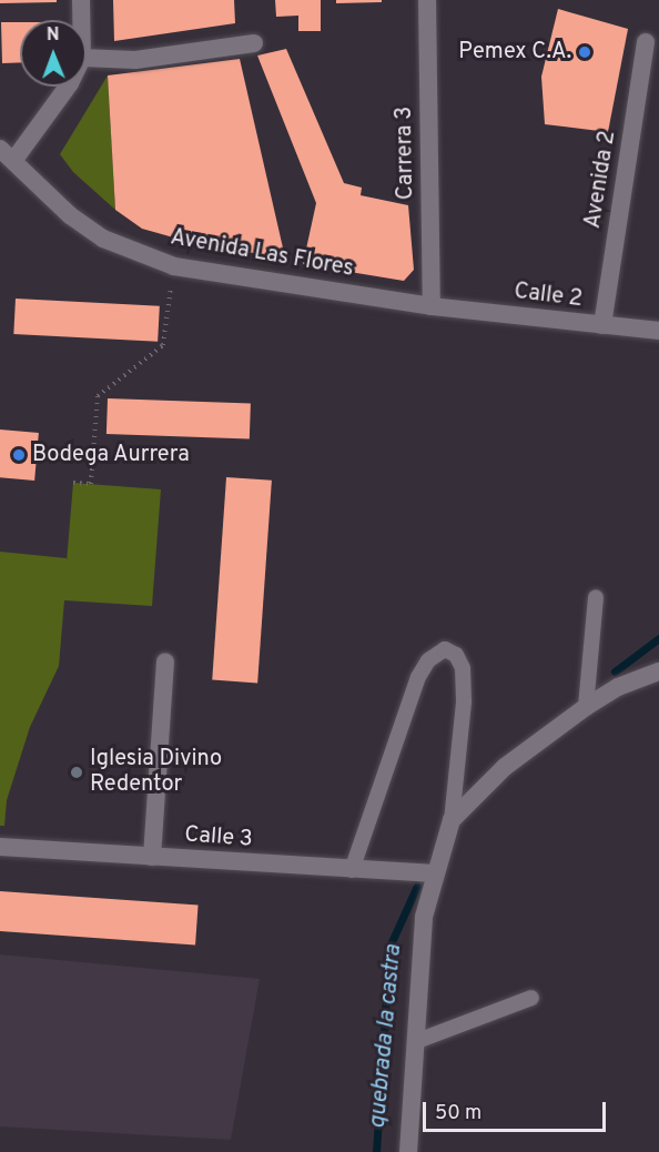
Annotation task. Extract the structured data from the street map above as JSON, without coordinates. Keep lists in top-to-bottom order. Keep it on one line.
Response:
{"streets":{"street":["Carrera 3","Avenida 2","Avenida Las Flores","Calle 2","Calle 3"]},"crossings":[["Carrera 3","Avenida Las Flores"],["Carrera 3","Calle 2"],["Avenida 2","Calle 2"],["Avenida Las Flores","Calle 2"]],"water":["quebrada la castra"],"places":["Pemex C.A.","Bodega Aurrera","Iglesia Divino Redentor"],"scale_bar":"50 m","north":"top"}
